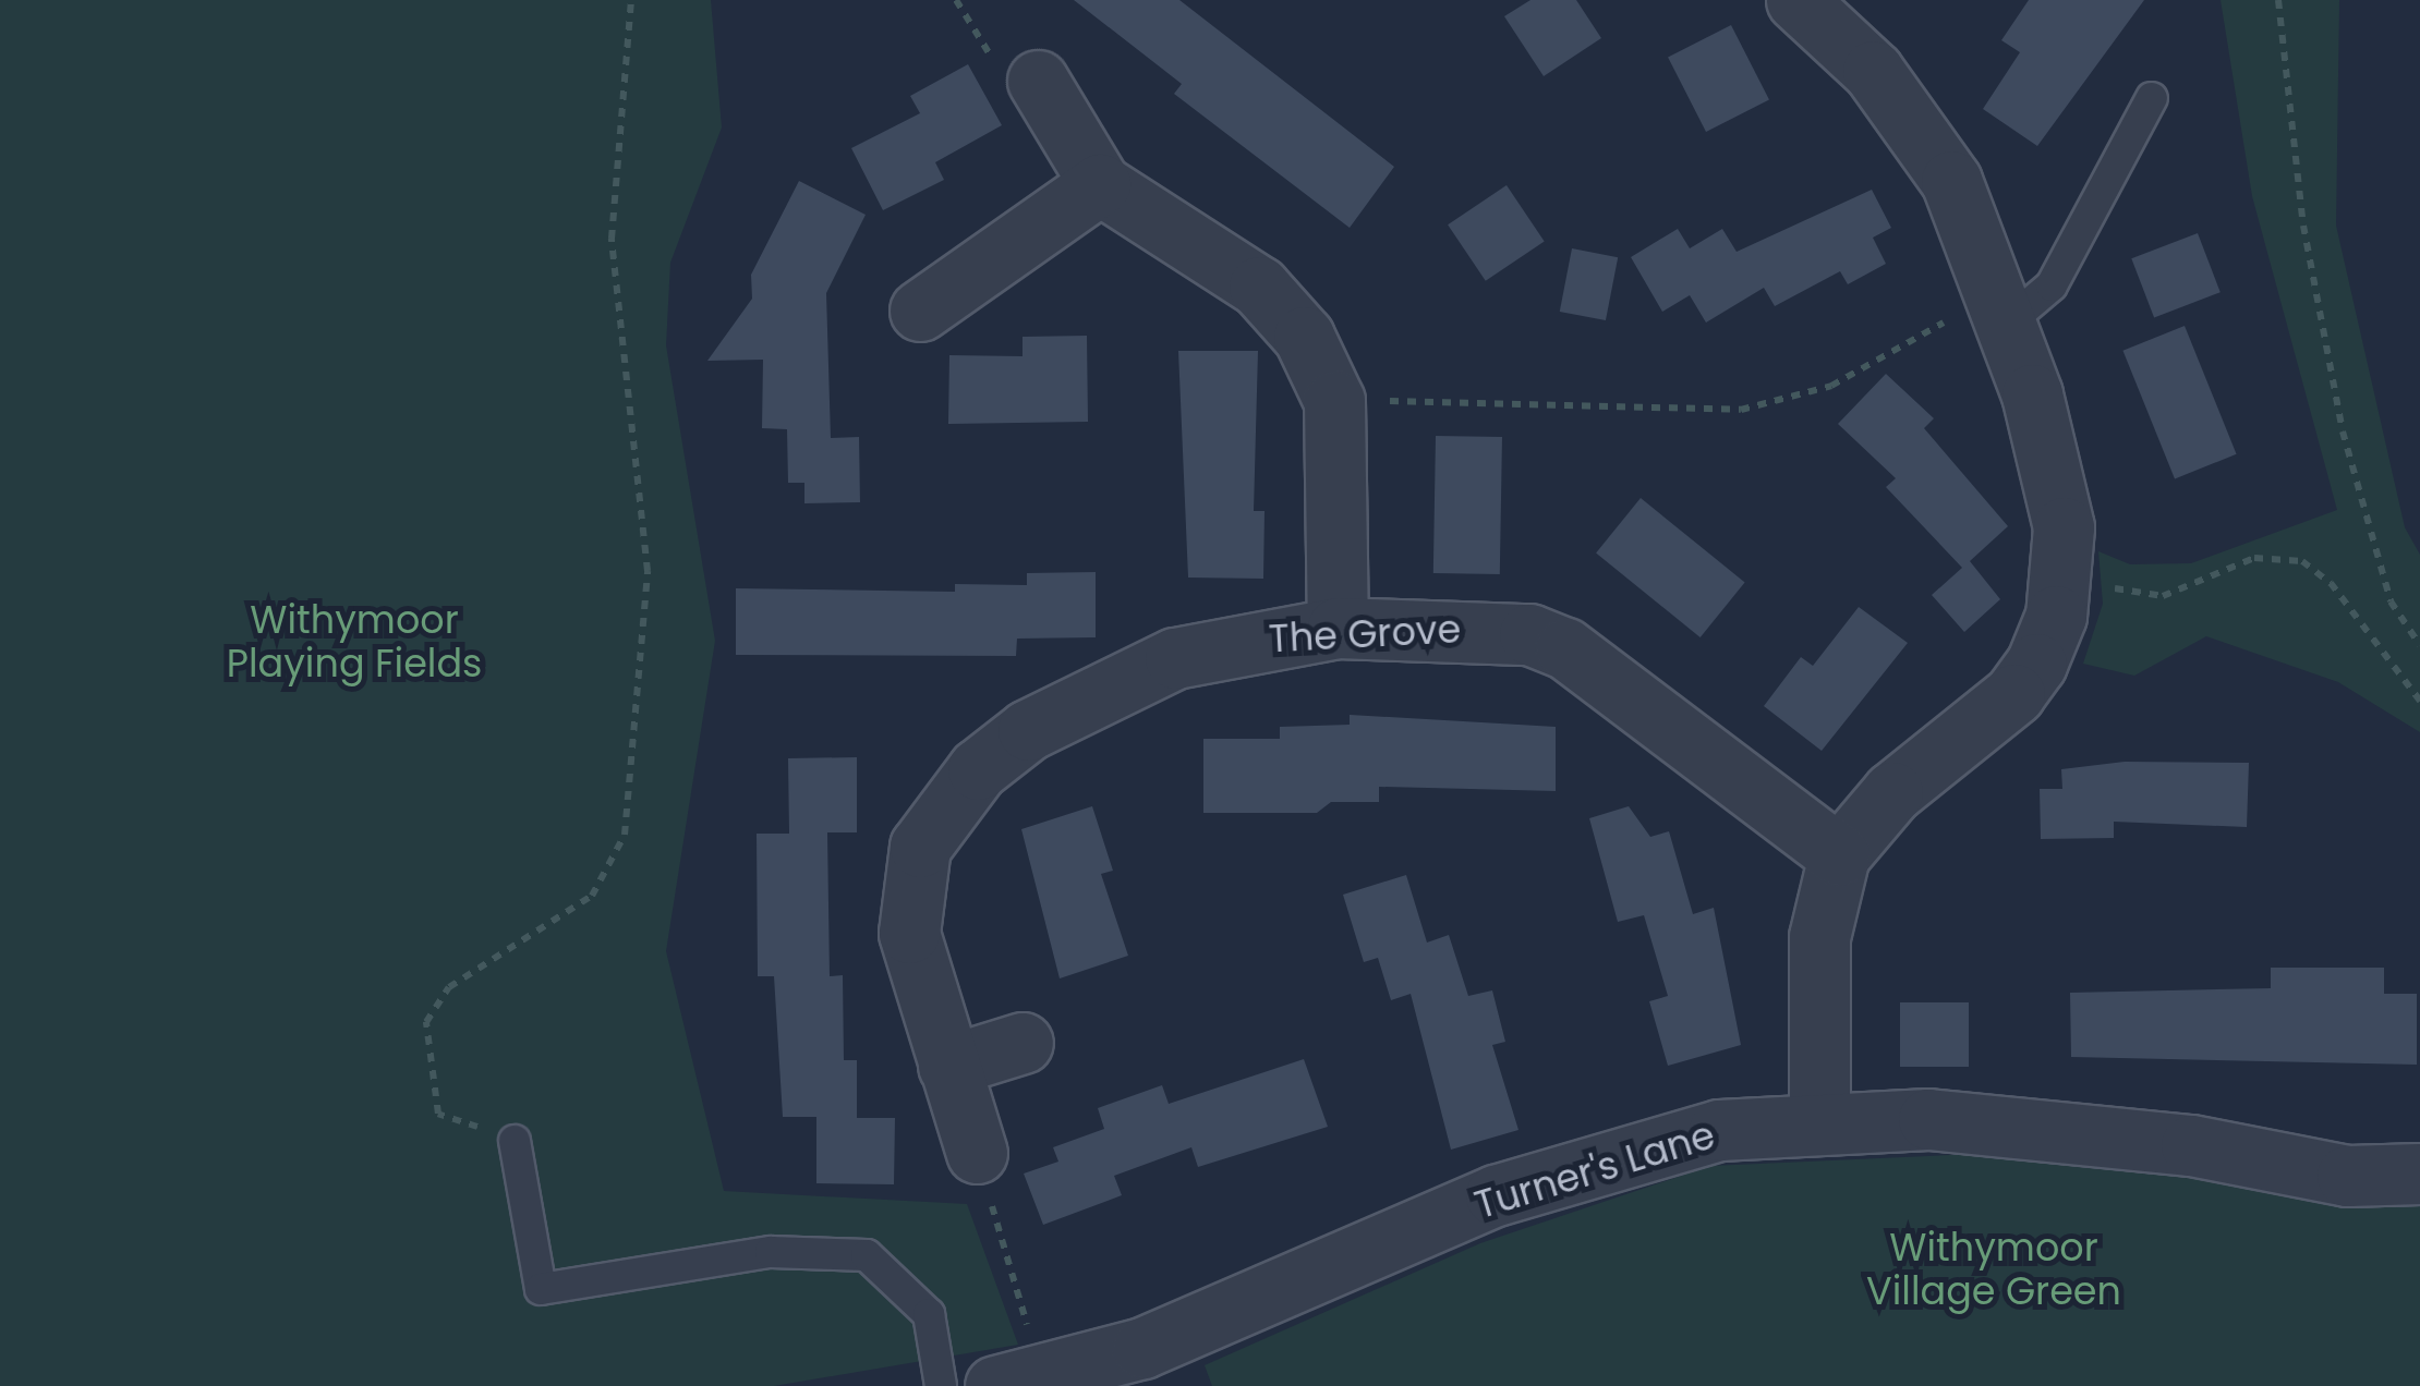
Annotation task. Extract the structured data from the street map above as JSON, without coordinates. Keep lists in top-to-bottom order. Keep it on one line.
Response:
{"streets":{"street":["The Grove","Turner's Lane"]},"parks":["Withymoor Playing Fields","Withymoor Village Green"]}
